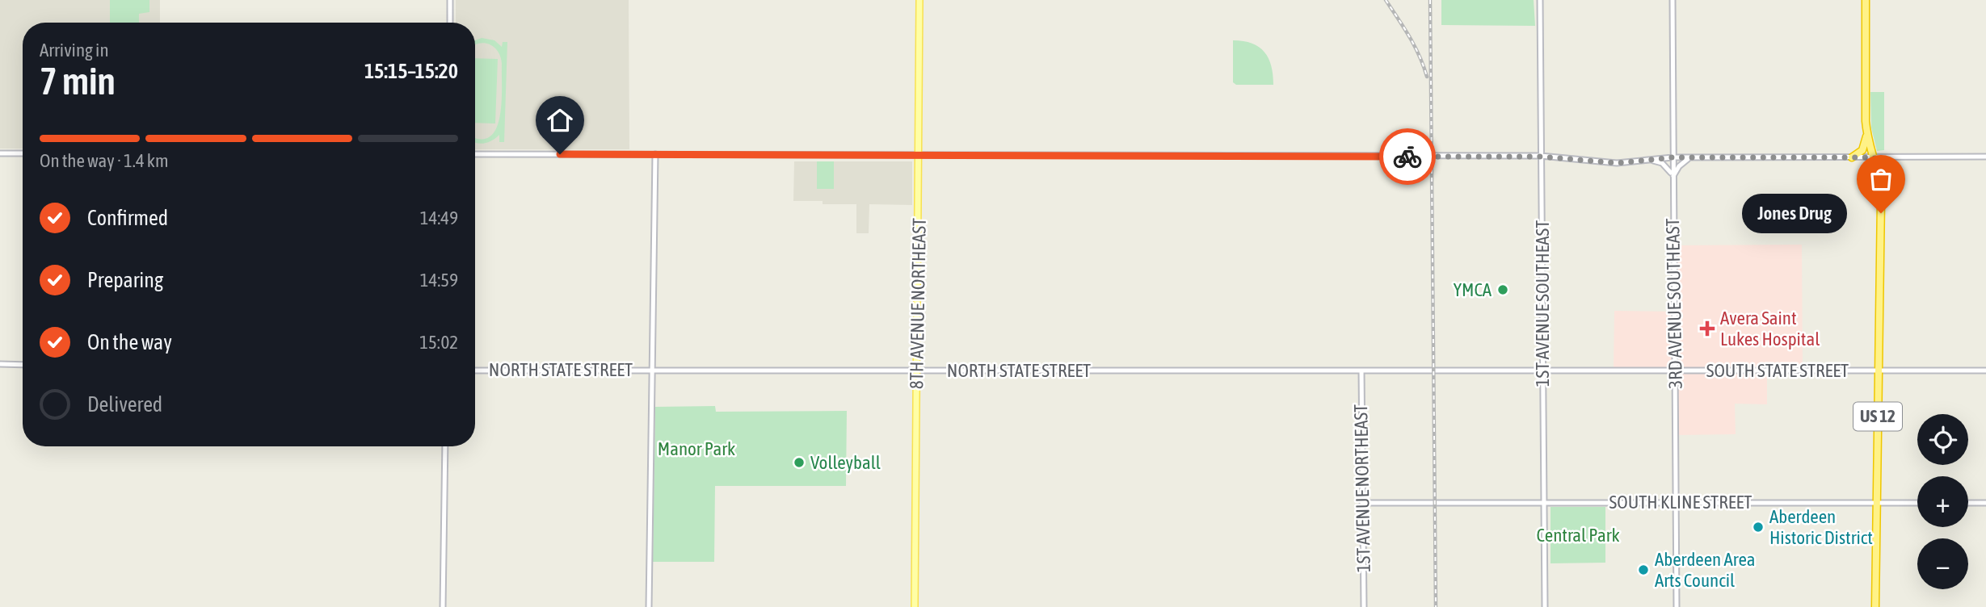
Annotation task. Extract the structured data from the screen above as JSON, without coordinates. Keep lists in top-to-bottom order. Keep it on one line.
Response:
{"streets":{"highway":["US 12"],"main road":["8TH AVENUE NORTHEAST"],"street":["1ST AVENUE SOUTHEAST","3RD AVENUE SOUTHEAST","NORTH STATE STREET","SOUTH STATE STREET","1ST AVENUE NORTHEAST","SOUTH KLINE STREET"]},"crossings":[["8TH AVENUE NORTHEAST","NORTH STATE STREET"],["1ST AVENUE SOUTHEAST","SOUTH STATE STREET"],["1ST AVENUE SOUTHEAST","SOUTH KLINE STREET"],["3RD AVENUE SOUTHEAST","SOUTH STATE STREET"],["3RD AVENUE SOUTHEAST","SOUTH KLINE STREET"],["NORTH STATE STREET","SOUTH STATE STREET"],["NORTH STATE STREET","1ST AVENUE NORTHEAST"],["SOUTH STATE STREET","US 12"],["US 12","SOUTH KLINE STREET"],["1ST AVENUE NORTHEAST","SOUTH KLINE STREET"]],"parks":["Manor Park","Central Park"],"places":{"other":["Jones Drug","YMCA","Volleyball","Aberdeen Historic District","Aberdeen Area Arts Council"],"health":["Avera Saint Lukes Hospital"]},"page":{"heading":["7 min","Arriving in","15:15–15:20"],"bar":"On the way · 1.4 km","list":[["Confirmed","14:49"],["Preparing","14:59"],["On the way","15:02"],"Delivered"],"bubble":"Jones Drug","map_buttons":["+","−"]}}
